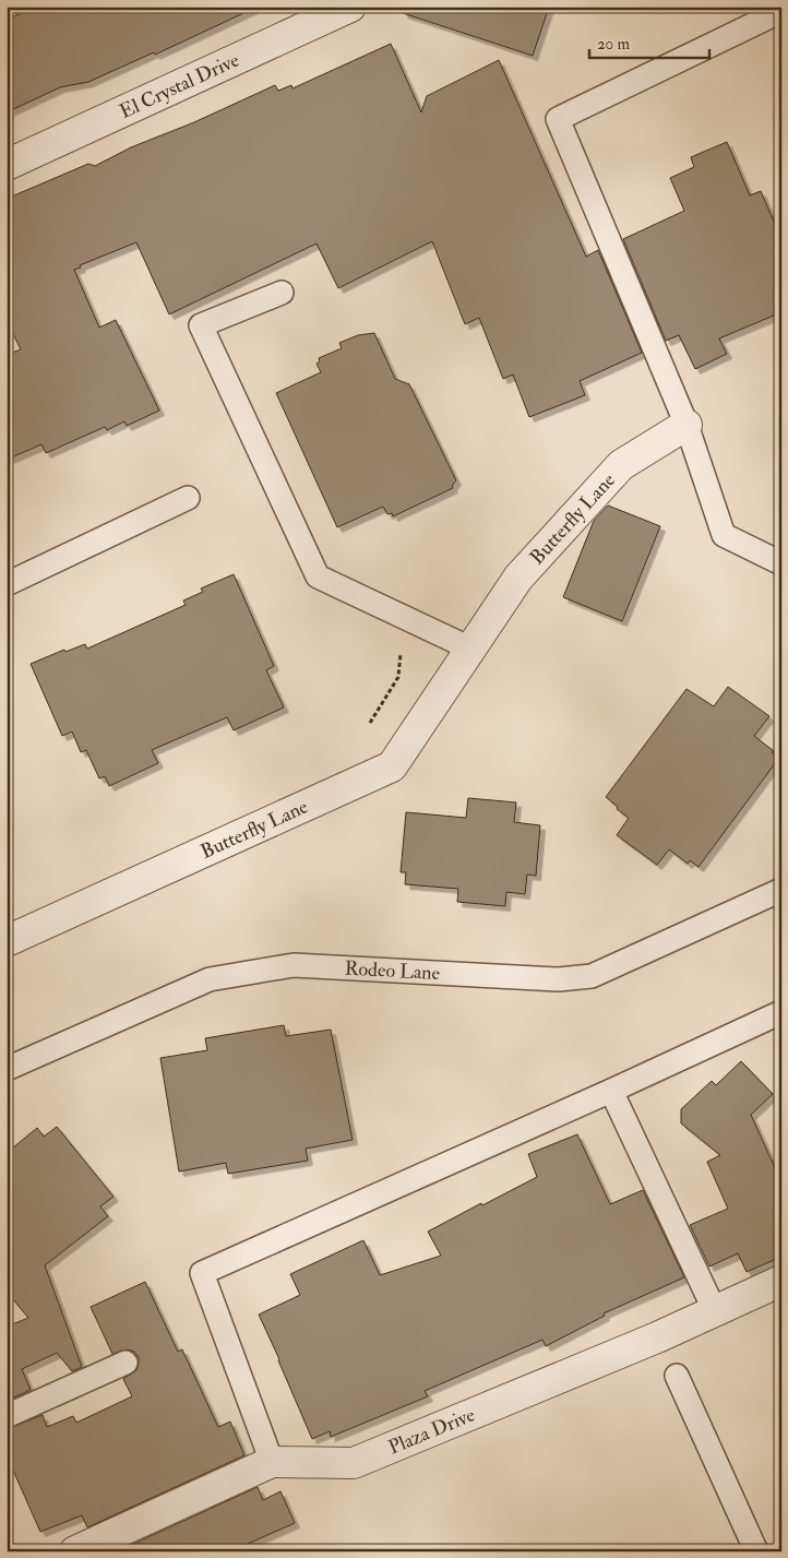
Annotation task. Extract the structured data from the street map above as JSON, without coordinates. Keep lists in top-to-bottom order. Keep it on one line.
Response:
{"streets":{"street":["El Crystal Drive","Butterfly Lane","Plaza Drive"],"lane":["Rodeo Lane"]},"scale_bar":"20 m"}
